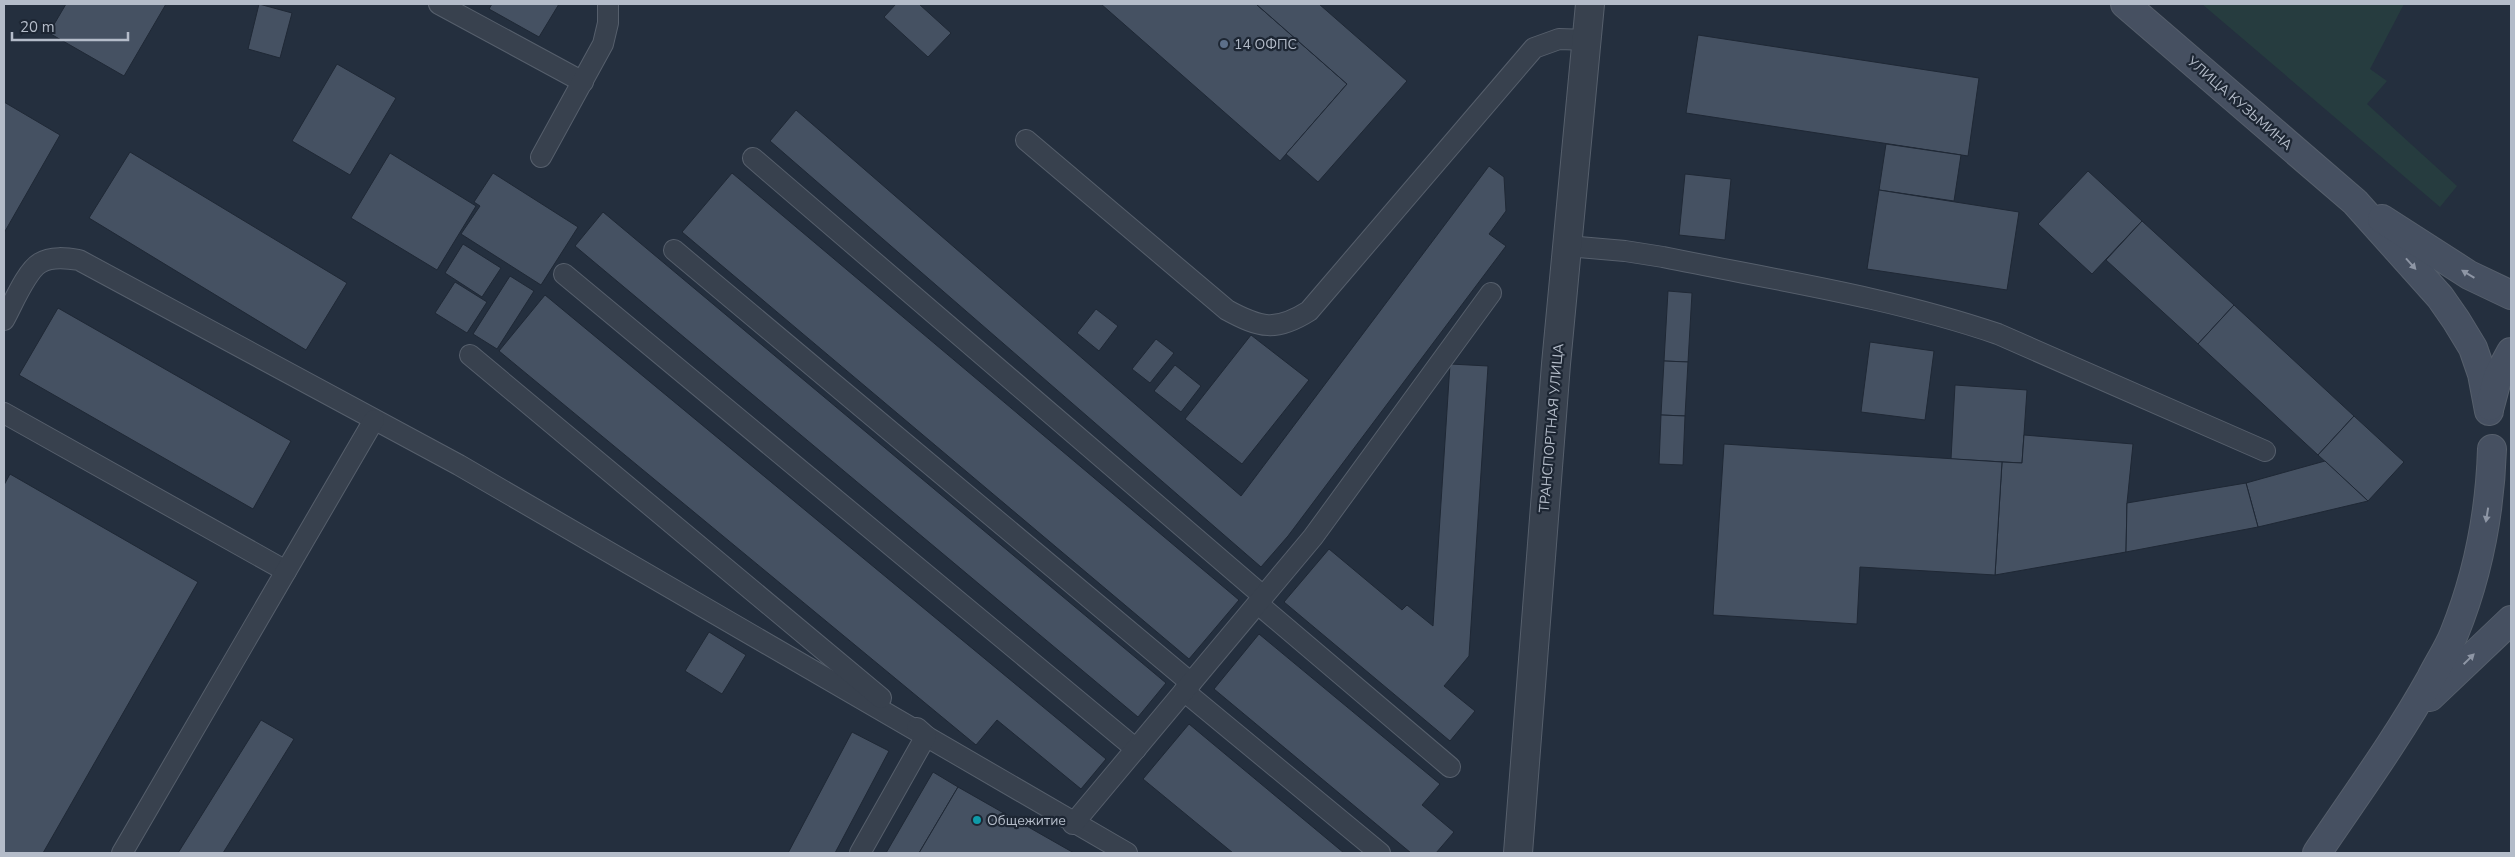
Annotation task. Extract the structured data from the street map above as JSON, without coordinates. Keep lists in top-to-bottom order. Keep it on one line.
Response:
{"streets":{"main road":["УЛИЦА КУЗЬМИНА"],"street":["ТРАНСПОРТНАЯ УЛИЦА"]},"places":["14 ОФПС","Общежитие"],"scale_bar":"20 m"}
